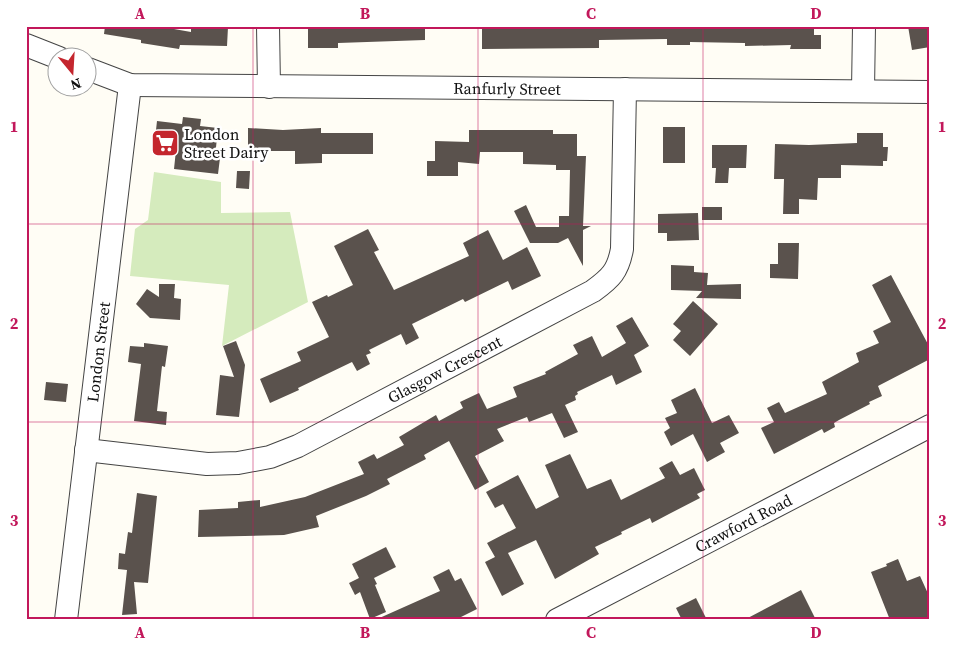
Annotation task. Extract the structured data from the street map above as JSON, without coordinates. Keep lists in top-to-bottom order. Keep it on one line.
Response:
{"streets":{"street":["Ranfurly Street","London Street","Glasgow Crescent","Crawford Road"]},"crossings":[["Ranfurly Street","London Street"],["Ranfurly Street","Glasgow Crescent"],["London Street","Glasgow Crescent"]],"places":{"supermarket":["London Street Dairy"]},"north":"bottom","grid":{"columns":["A","B","C","D"],"rows":["1","2","3"]}}
